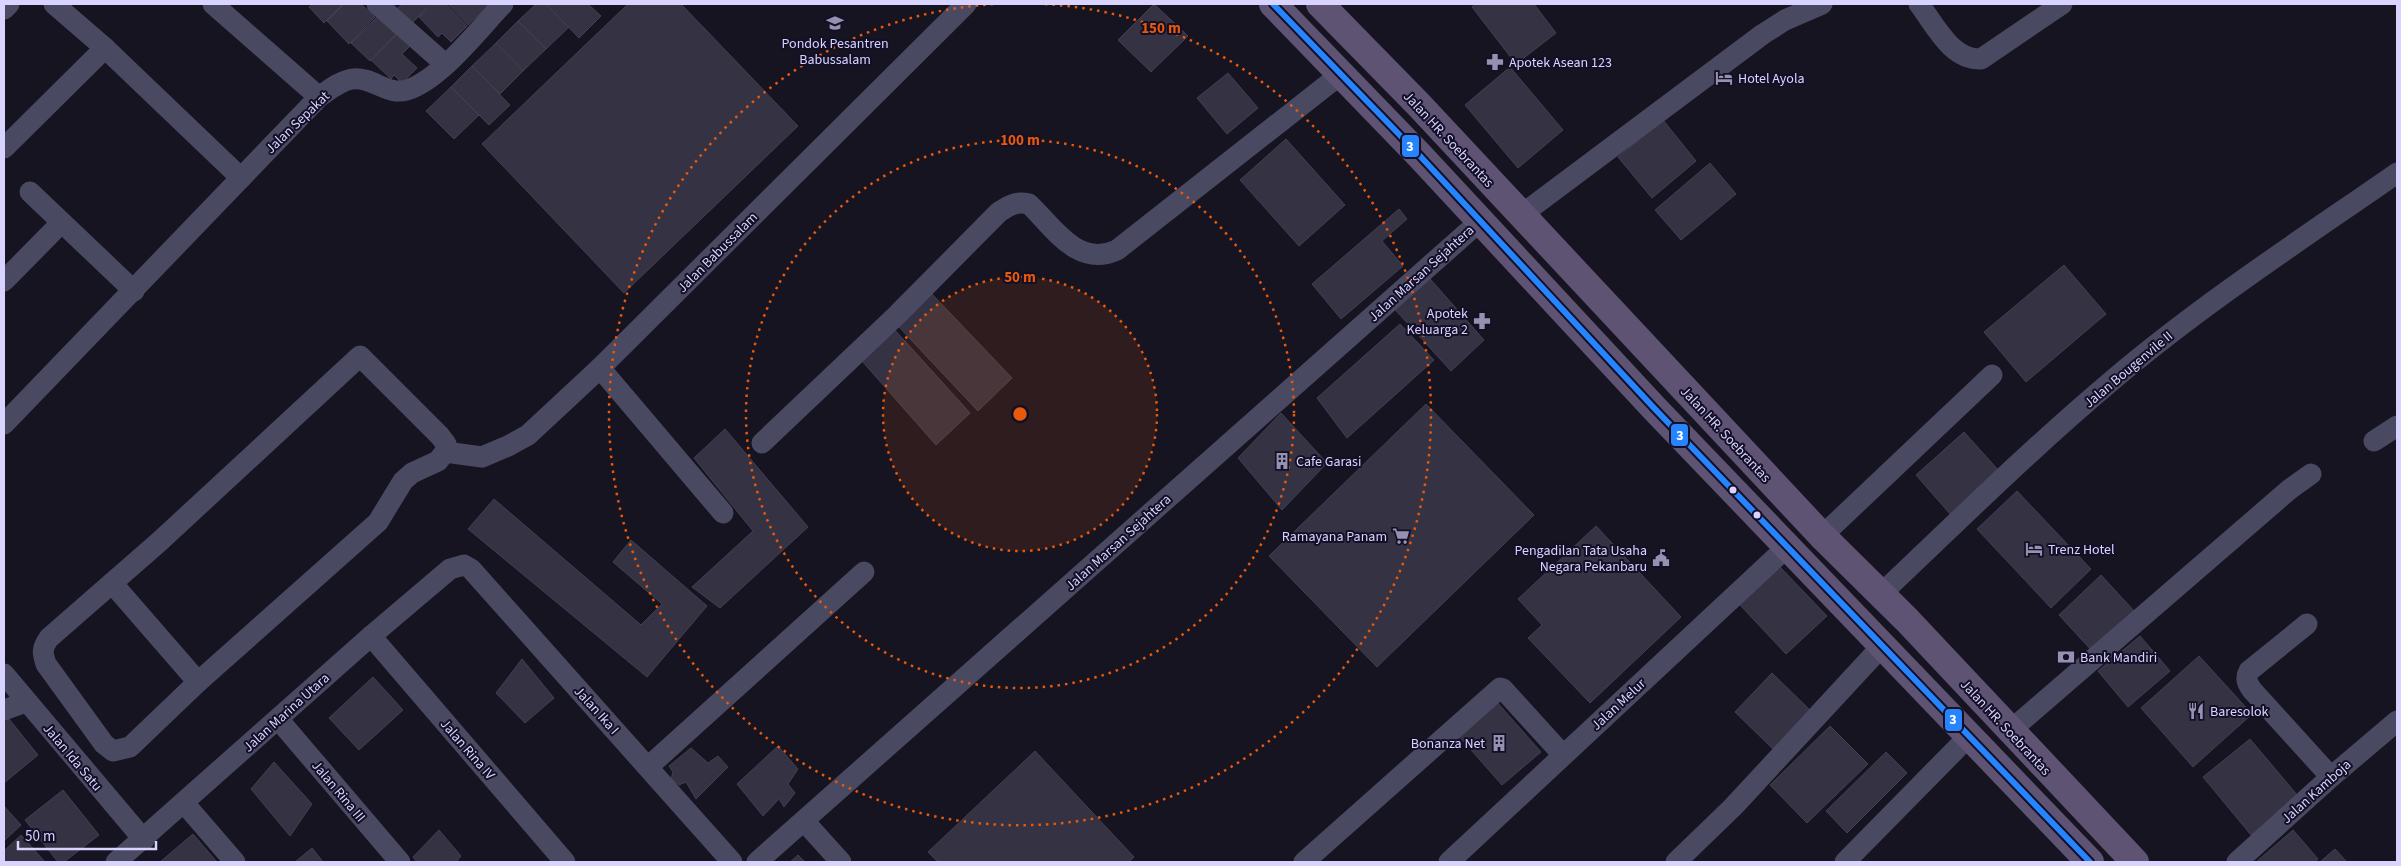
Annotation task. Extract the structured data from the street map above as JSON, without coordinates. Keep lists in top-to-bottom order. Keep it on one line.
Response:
{"streets":{"main road":["Jalan HR. Soebrantas"],"street":["Jalan Sepakat","Jalan Babussalam","Jalan Marsan Sejahtera","Jalan Bougenvile II","Jalan Melur","Jalan Ika I","Jalan Marina Utara","Jalan Rina IV","Jalan Ida Satu","Jalan Rina III","Jalan Kamboja"]},"crossings":[["Jalan HR. Soebrantas","Jalan Bougenvile II"],["Jalan Ika I","Jalan Marina Utara"],["Jalan Marina Utara","Jalan Rina IV"],["Jalan Marina Utara","Jalan Ida Satu"],["Jalan Marina Utara","Jalan Rina III"]],"places":{"school or university":["Pondok Pesantren Babussalam"],"pharmacy":["Apotek Asean 123","Apotek Keluarga 2"],"hotel":["Hotel Ayola","Trenz Hotel"],"building":["Cafe Garasi","Bonanza Net"],"supermarket":["Ramayana Panam"],"public building":["Pengadilan Tata Usaha Negara Pekanbaru"],"bank":["Bank Mandiri"],"restaurant":["Baresolok"]},"lines":["transit line 3"],"scale_bar":"50 m","rings":["150 m","100 m","50 m"]}
